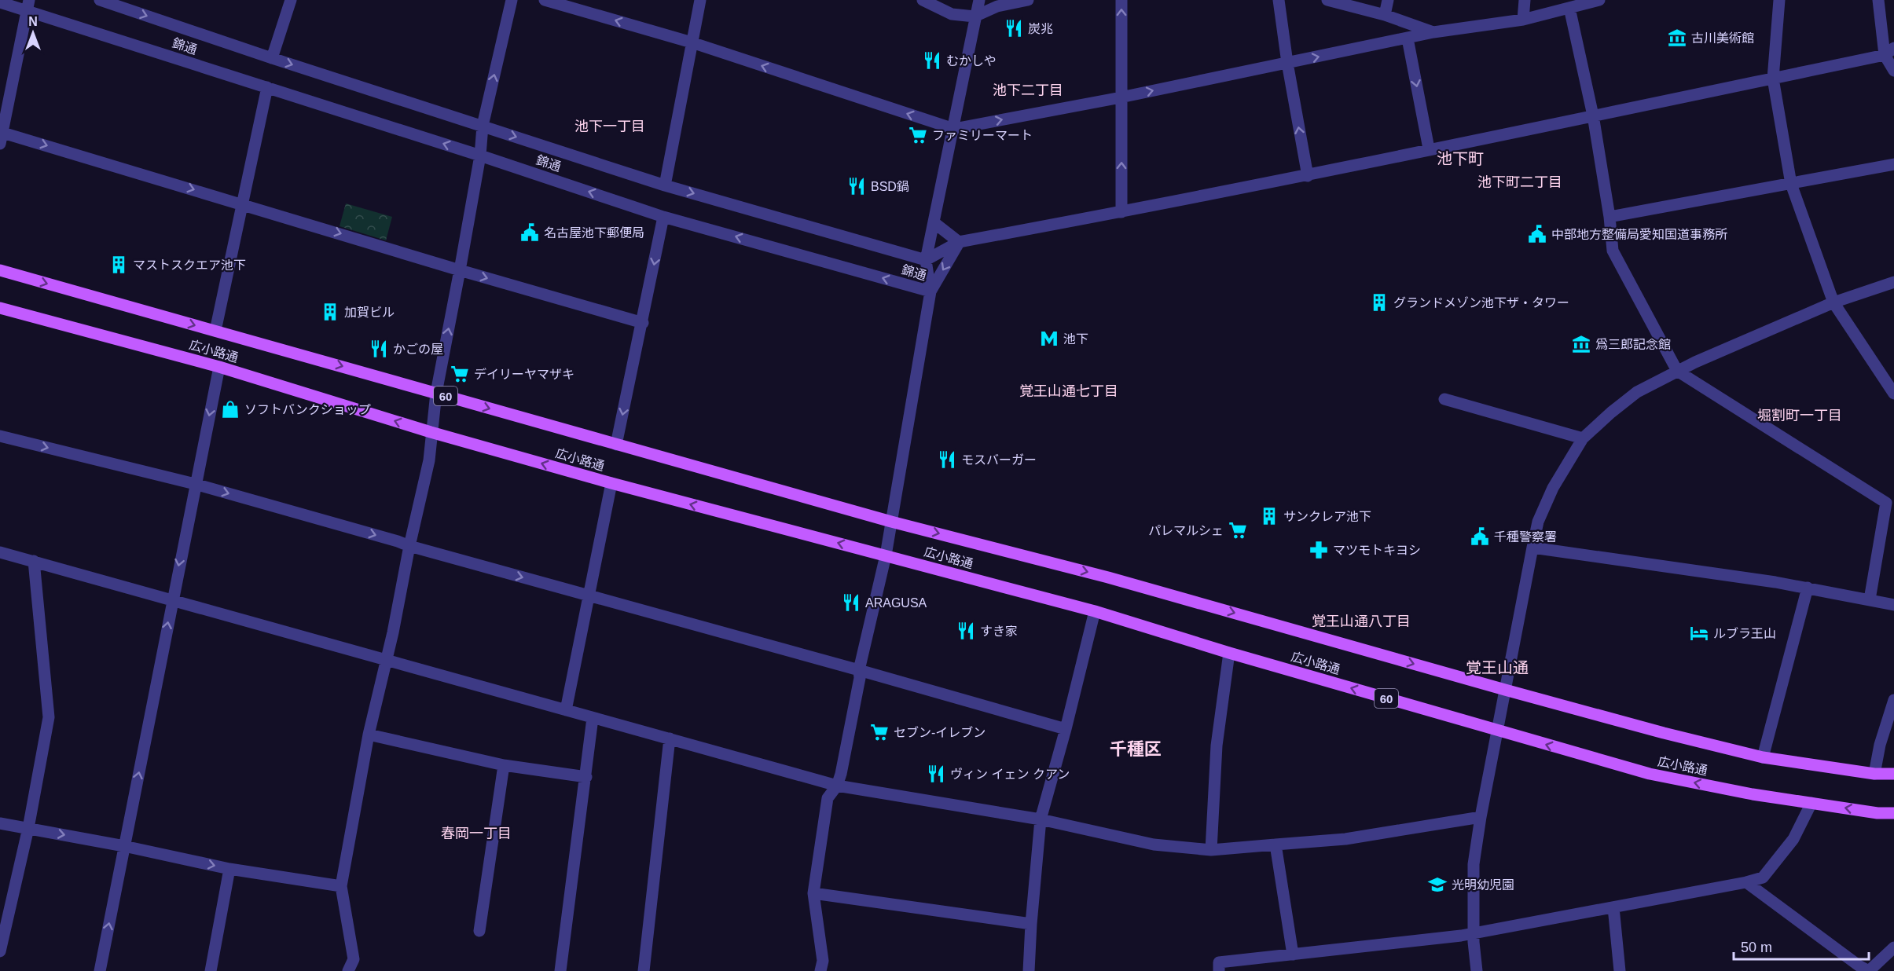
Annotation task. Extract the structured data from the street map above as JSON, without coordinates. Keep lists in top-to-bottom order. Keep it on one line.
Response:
{"streets":{"main road":["広小路通","60"],"street":["錦通"]},"districts":["池下二丁目","池下一丁目","池下町","池下町二丁目","覚王山通七丁目","堀割町一丁目","覚王山通八丁目","覚王山通","千種区","春岡一丁目"],"places":{"restaurant":["炭兆","むかしや","BSD鍋","かごの屋","モスバーガー","ARAGUSA","すき家","ヴィン イェン クアン"],"museum":["古川美術館","爲三郎記念館"],"supermarket":["ファミリーマート","デイリーヤマザキ","パレマルシェ","セブン-イレブン"],"public building":["名古屋池下郵便局","中部地方整備局愛知国道事務所","千種警察署"],"building":["マストスクエア池下","グランドメゾン池下ザ・タワー","加賀ビル","サンクレア池下"],"metro station":["池下"],"shop":["ソフトバンクショップ"],"pharmacy":["マツモトキヨシ"],"hotel":["ルブラ王山"],"school or university":["光明幼児園"]},"scale_bar":"50 m","north":"top"}
